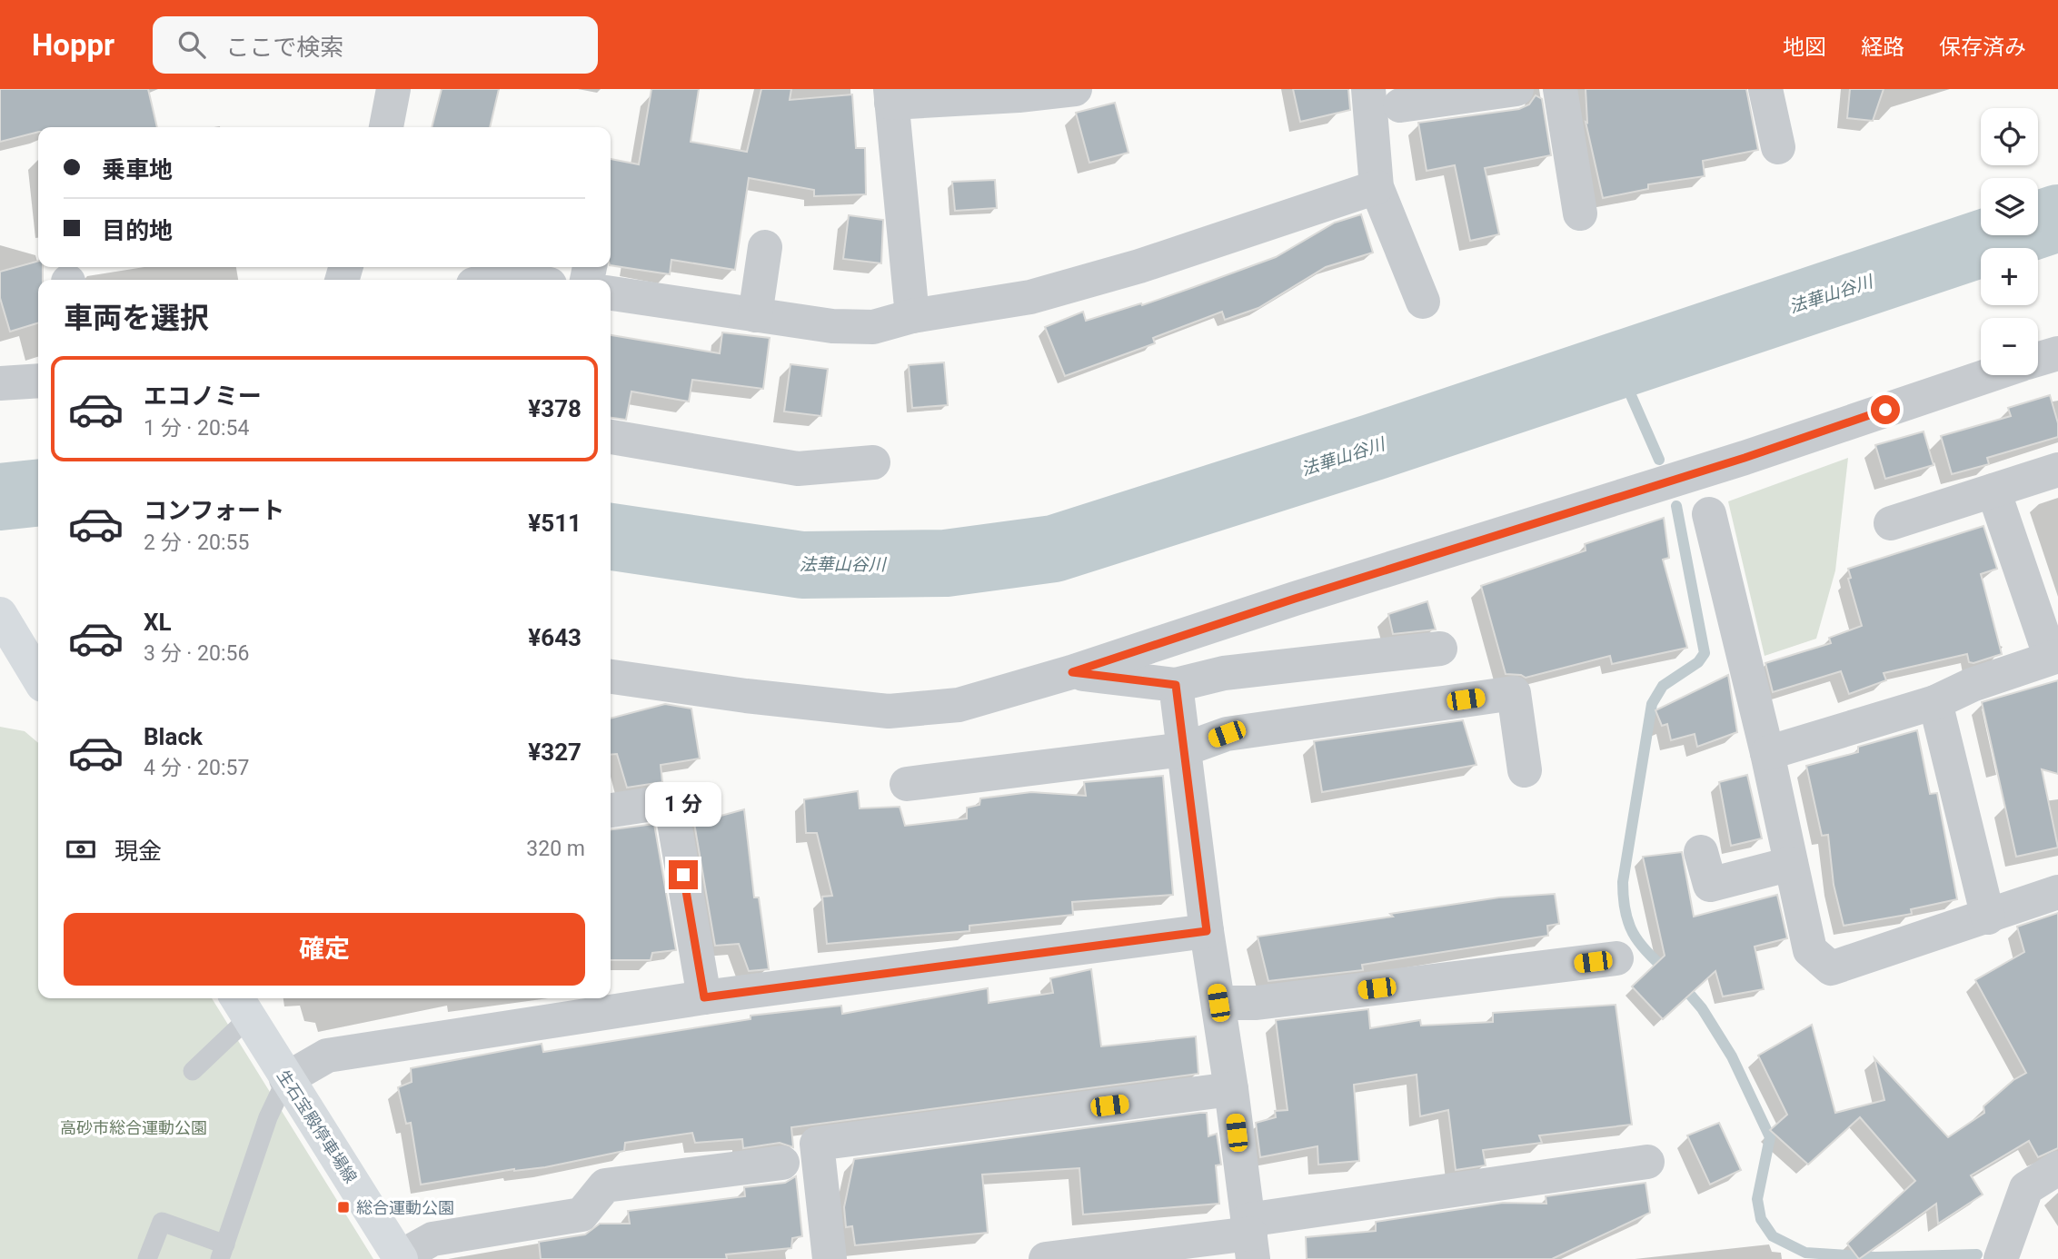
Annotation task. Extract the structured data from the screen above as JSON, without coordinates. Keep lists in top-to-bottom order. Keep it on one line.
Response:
{"streets":{"main road":["生石宝殿停車場線"]},"water":["法華山谷川"],"parks":["高砂市総合運動公園"],"places":{"transit":["総合運動公園"]},"page":{"header":"Hoppr","search":"ここで検索","nav":["地図","経路","保存済み"],"map_buttons":["+","−"],"banner":["乗車地","目的地"],"heading":"車両を選択","list":[{"name":"エコノミー","note":"1 分 · 20:54","value":"¥378"},{"name":"コンフォート","note":"2 分 · 20:55","value":"¥511"},{"name":"XL","note":"3 分 · 20:56","value":"¥643"},{"name":"Black","note":"4 分 · 20:57","value":"¥327"}],"bubble":"1 分","pay":["現金","320 m"],"buttons":"確定"}}
